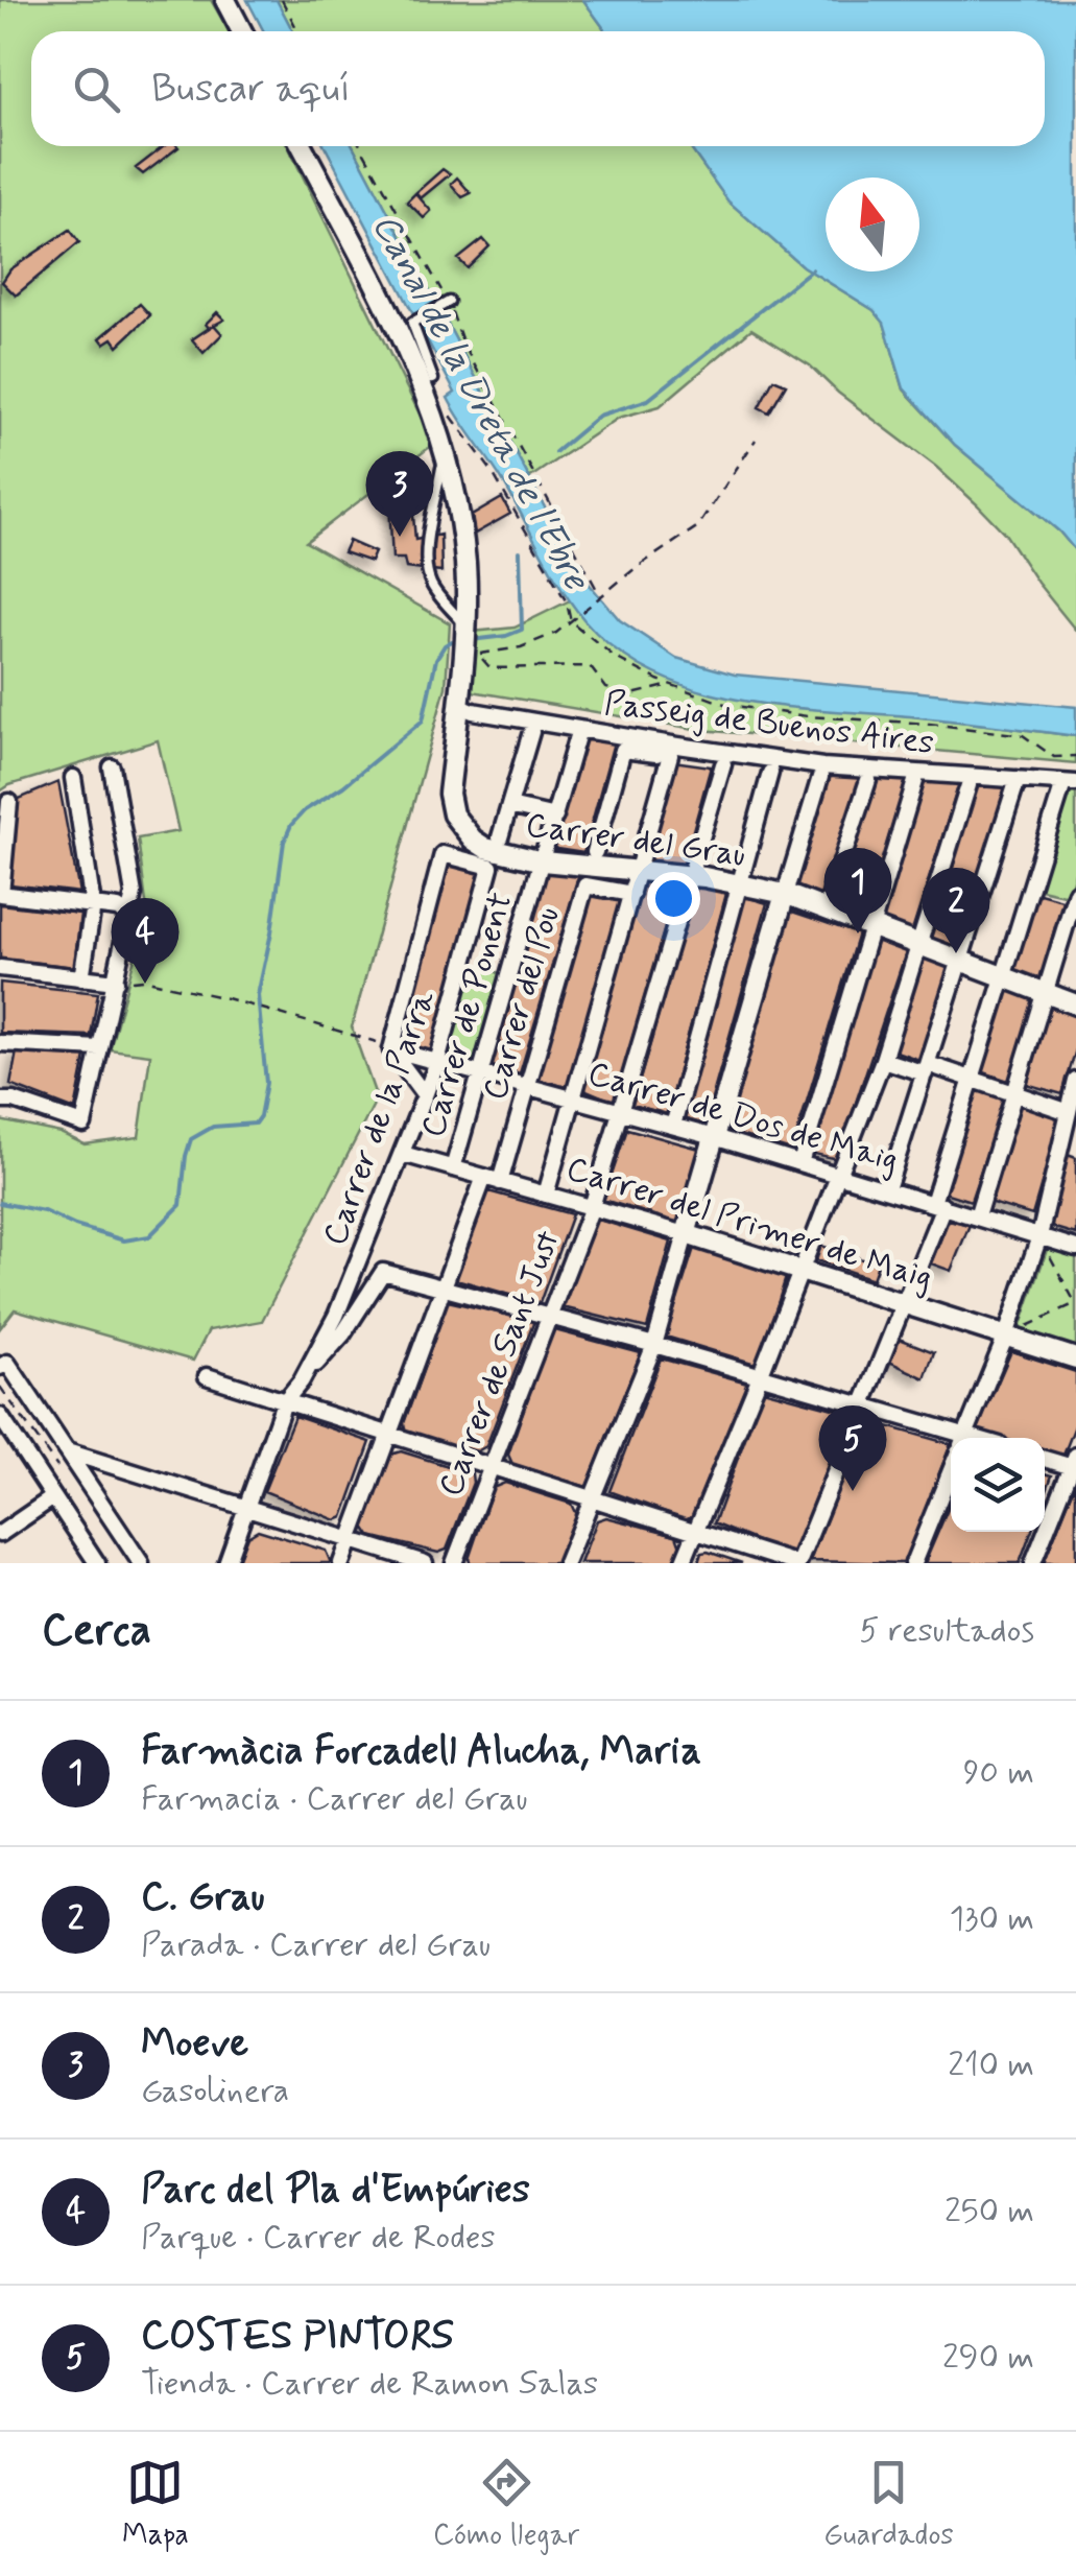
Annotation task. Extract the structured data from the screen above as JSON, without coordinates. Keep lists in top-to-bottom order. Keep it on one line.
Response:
{"streets":{"street":["Passeig de Buenos Aires","Carrer del Grau","Carrer del Pou","Carrer de Ponent","Carrer de Dos de Maig","Carrer de la Parra","Carrer del Primer de Maig","Carrer de Sant Just"]},"crossings":[["Passeig de Buenos Aires","Carrer del Grau"],["Passeig de Buenos Aires","Carrer de Ponent"],["Carrer del Grau","Carrer de Ponent"],["Carrer del Grau","Carrer de Sant Just"],["Carrer del Pou","Carrer de Dos de Maig"],["Carrer del Pou","Carrer de la Parra"],["Carrer del Pou","Carrer del Primer de Maig"],["Carrer de Ponent","Carrer de Dos de Maig"],["Carrer de Ponent","Carrer del Primer de Maig"],["Carrer de Dos de Maig","Carrer de la Parra"],["Carrer de Dos de Maig","Carrer de Sant Just"],["Carrer de la Parra","Carrer del Primer de Maig"],["Carrer del Primer de Maig","Carrer de Sant Just"]],"water":["Canal de la Dreta de l'Ebre"],"north":"top","page":{"search":"Buscar aquí","pins":["3","1","2","4","5"],"heading":["Cerca","5 resultados"],"list":[{"mark":"1","name":"Farmàcia Forcadell Alucha, Maria","note":"Farmacia · Carrer del Grau","value":"90 m"},{"mark":"2","name":"C. Grau","note":"Parada · Carrer del Grau","value":"130 m"},{"mark":"3","name":"Moeve","note":"Gasolinera","value":"210 m"},{"mark":"4","name":"Parc del Pla d'Empúries","note":"Parque · Carrer de Rodes","value":"250 m"},{"mark":"5","name":"COSTES PINTORS","note":"Tienda · Carrer de Ramon Salas","value":"290 m"}],"nav":["Mapa","Cómo llegar","Guardados"]}}
